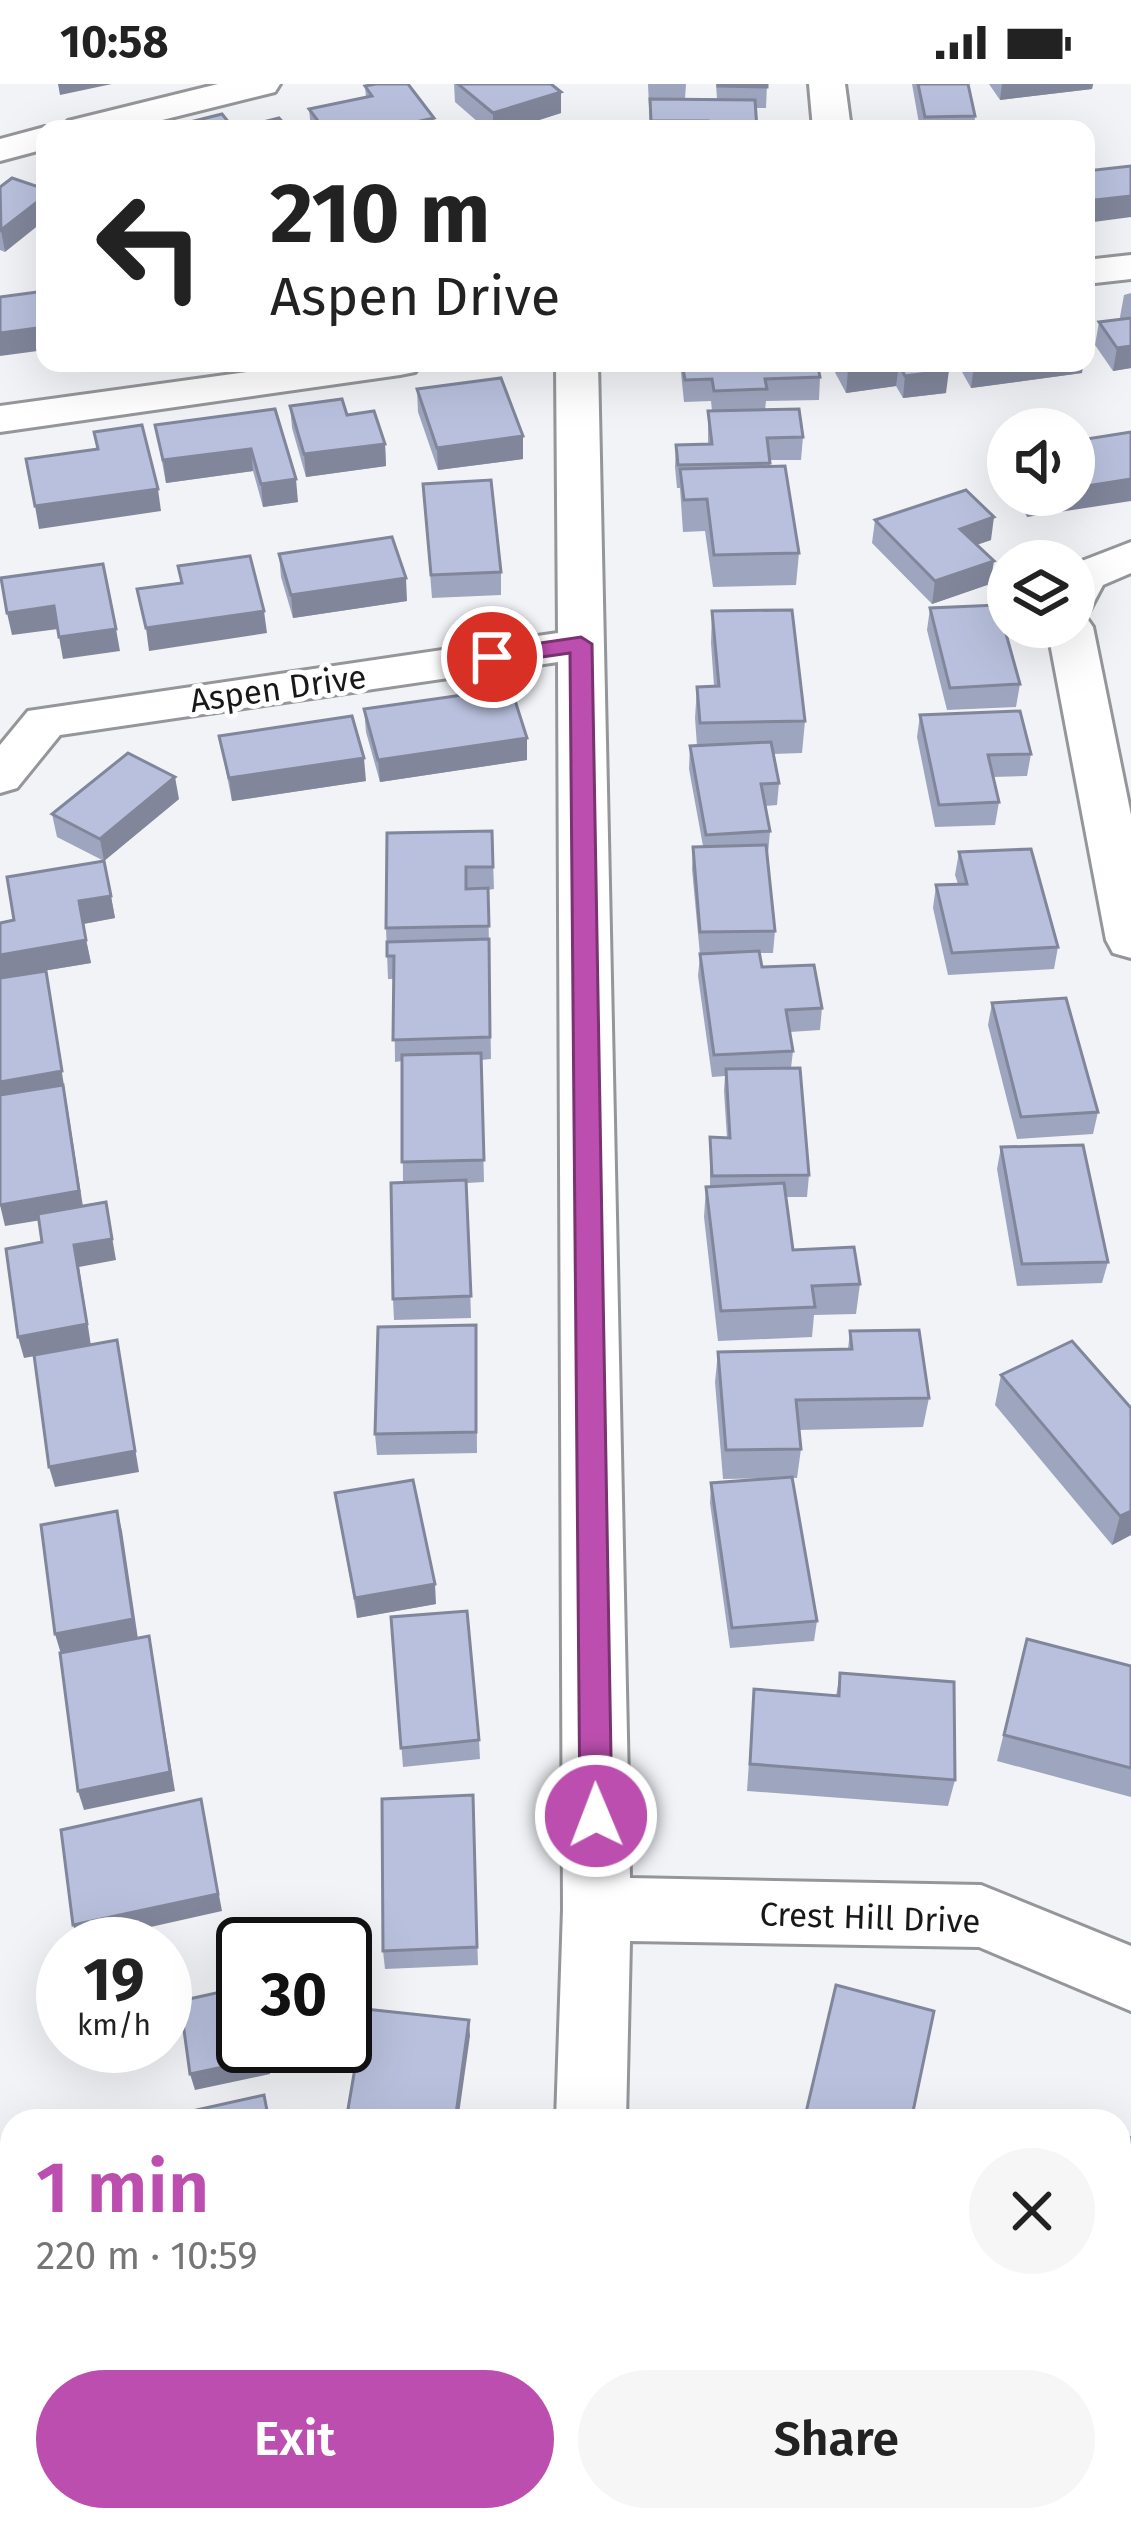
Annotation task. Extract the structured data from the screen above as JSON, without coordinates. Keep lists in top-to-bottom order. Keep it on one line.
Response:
{"streets":{"street":["Aspen Drive","Crest Hill Drive"]},"page":{"status":"10:58","turn":["210 m","Aspen Drive"],"speed":"19 km/h","limit":"30","heading":["1 min","220 m · 10:59"],"buttons":["Exit","Share"]}}
